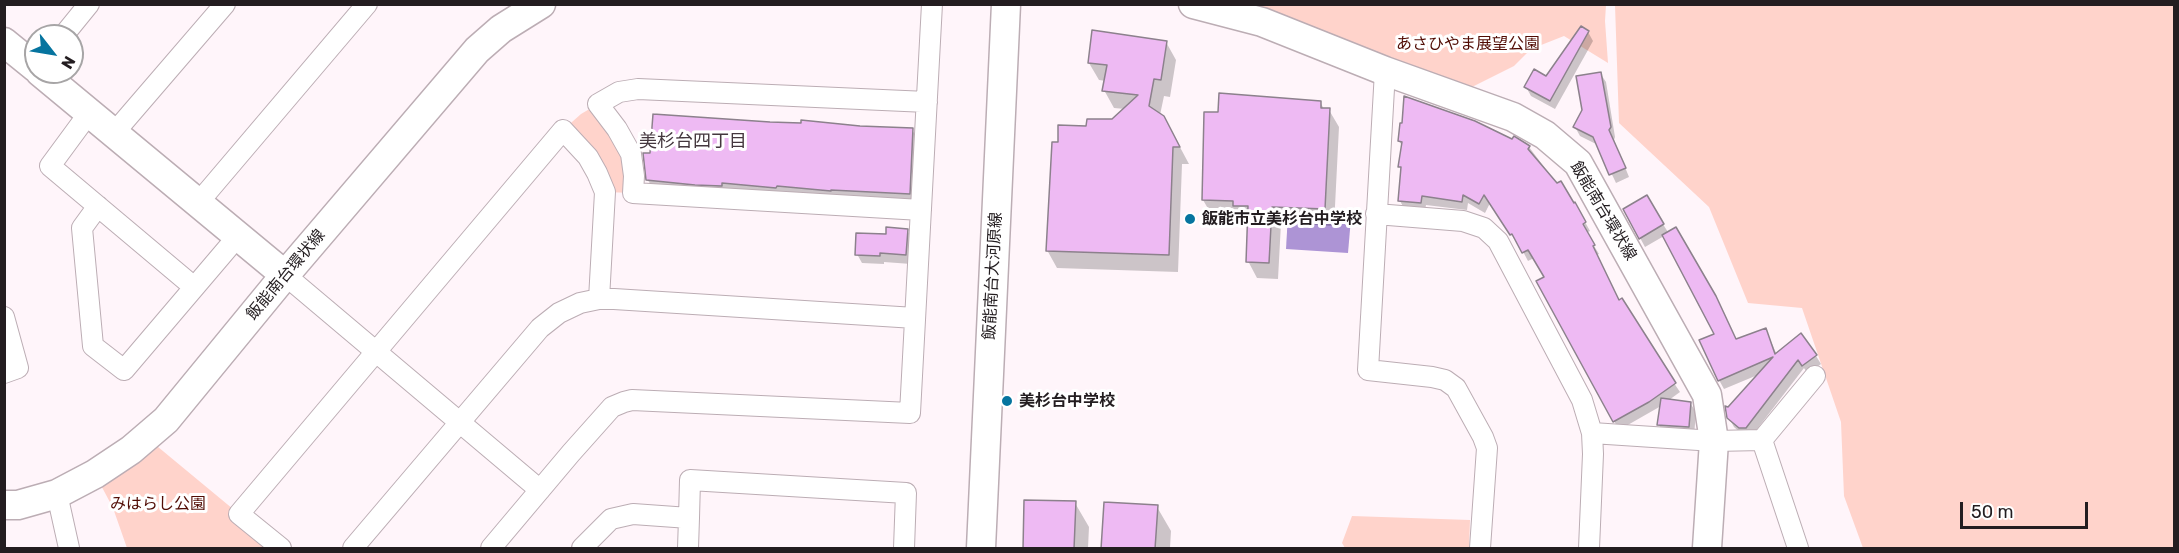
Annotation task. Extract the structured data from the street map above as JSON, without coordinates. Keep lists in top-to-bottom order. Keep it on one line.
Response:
{"streets":{"street":["飯能南台環状線","飯能南台大河原線"]},"districts":["美杉台四丁目"],"parks":["あさひやま展望公園","みはらし公園"],"places":["飯能市立美杉台中学校","美杉台中学校"],"scale_bar":"50 m","north":"bottom right"}
